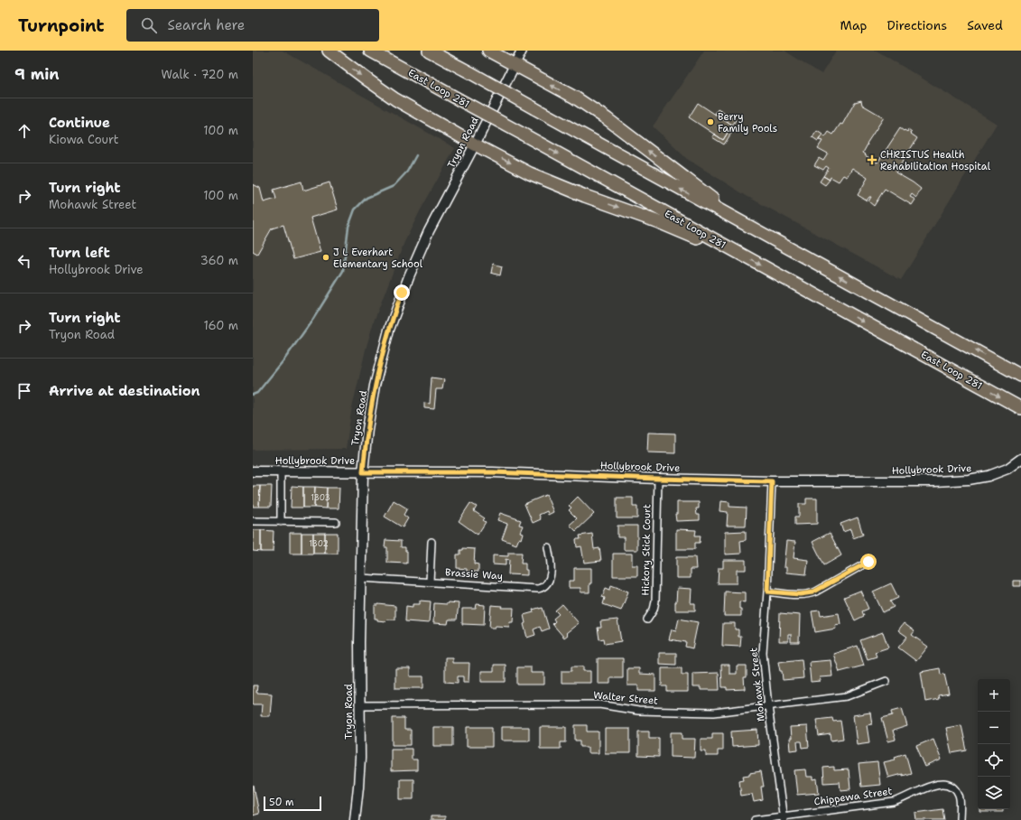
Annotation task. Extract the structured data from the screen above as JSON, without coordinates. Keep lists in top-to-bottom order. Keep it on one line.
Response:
{"streets":{"highway":["East Loop 281"],"street":["Tryon Road","Hollybrook Drive","Hickory Stick Court","Brassie Way","Mohawk Street","Walter Street","Chippewa Street"]},"crossings":[["Tryon Road","Hollybrook Drive"],["Tryon Road","Brassie Way"],["Tryon Road","Walter Street"],["Hollybrook Drive","Hickory Stick Court"],["Hollybrook Drive","Mohawk Street"],["Mohawk Street","Walter Street"],["Mohawk Street","Chippewa Street"]],"places":{"other":["Berry Family Pools","J L Everhart Elementary School"],"health":["CHRISTUS Health Rehabilitation Hospital"]},"house_numbers":["1303","1302"],"scale_bar":"50 m","page":{"header":"Turnpoint","search":"Search here","nav":["Map","Directions","Saved"],"heading":["9 min","Walk · 720 m"],"list":[["Continue","Kiowa Court","100 m"],["Turn right","Mohawk Street","100 m"],["Turn left","Hollybrook Drive","360 m"],["Turn right","Tryon Road","160 m"],"Arrive at destination"],"map_buttons":["+","−"],"scale":"50 m"}}
